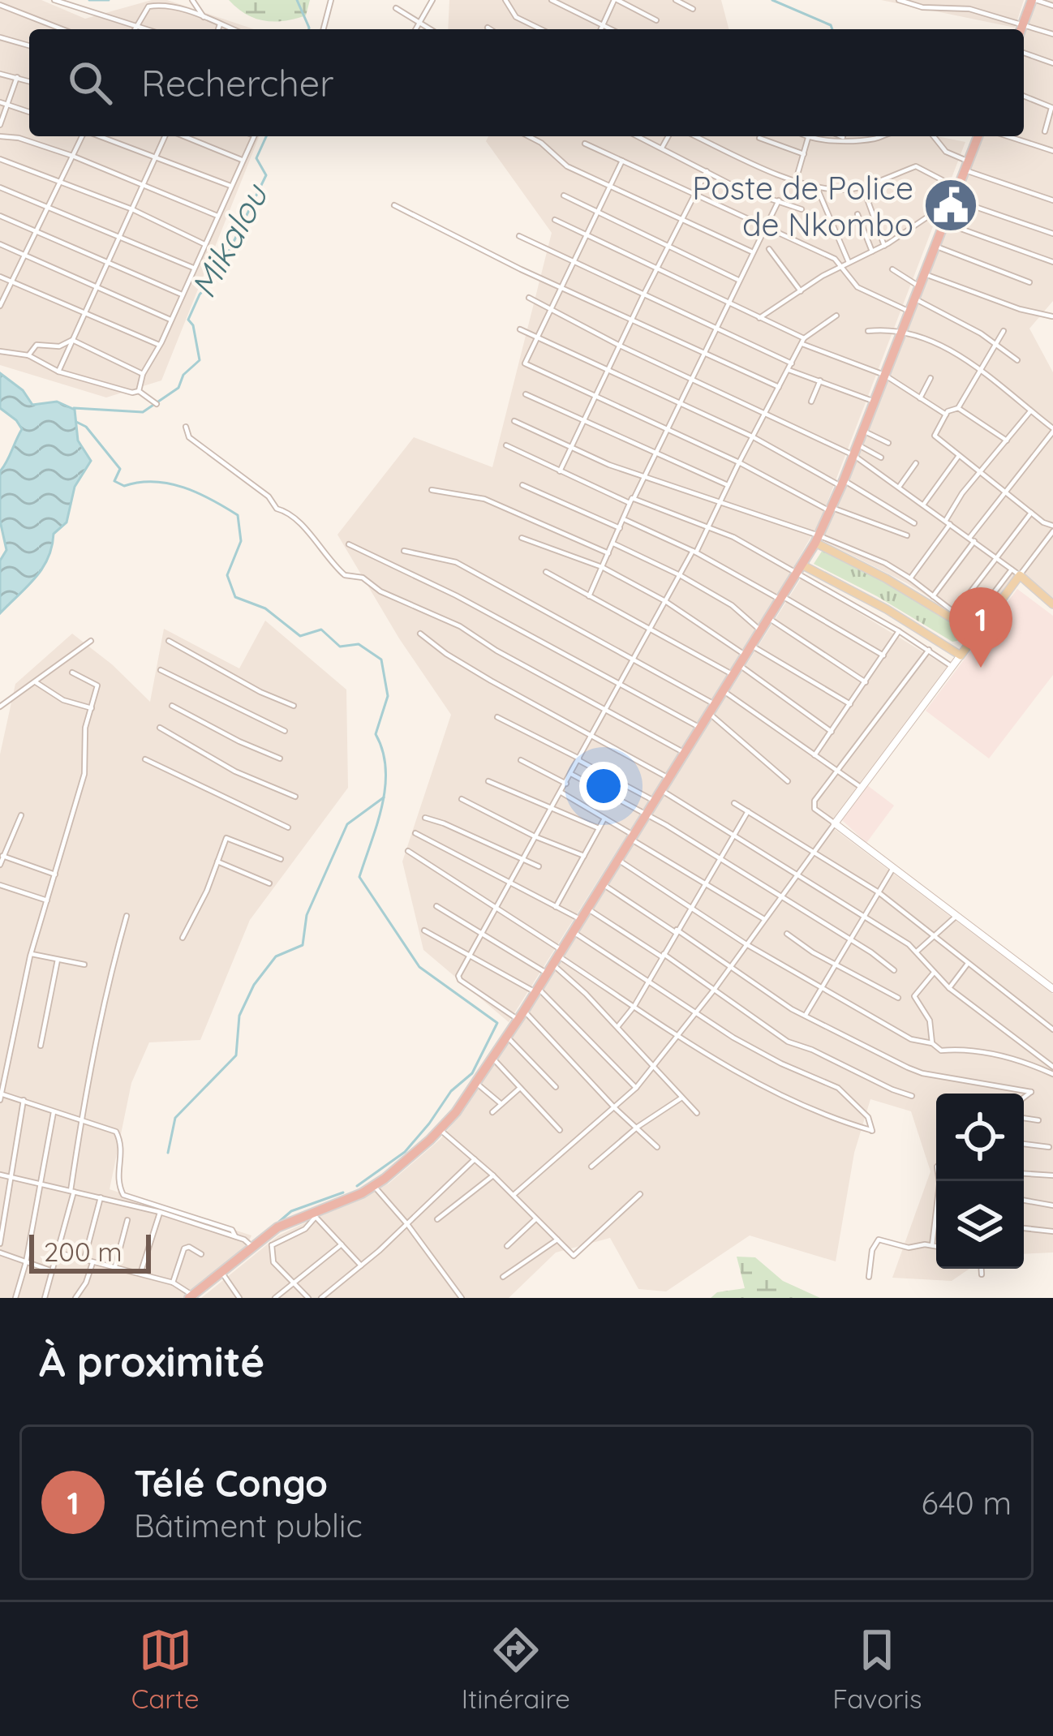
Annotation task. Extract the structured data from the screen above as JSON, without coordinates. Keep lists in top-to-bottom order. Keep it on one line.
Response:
{"water":["Mikalou"],"places":{"public building":["Poste de Police de Nkombo"]},"scale_bar":"200 m","page":{"search":"Rechercher","pins":"1","scale":"200 m","heading":"À proximité","list":[{"mark":"1","name":"Télé Congo","note":"Bâtiment public","value":"640 m"}],"nav":["Carte","Itinéraire","Favoris"]}}
